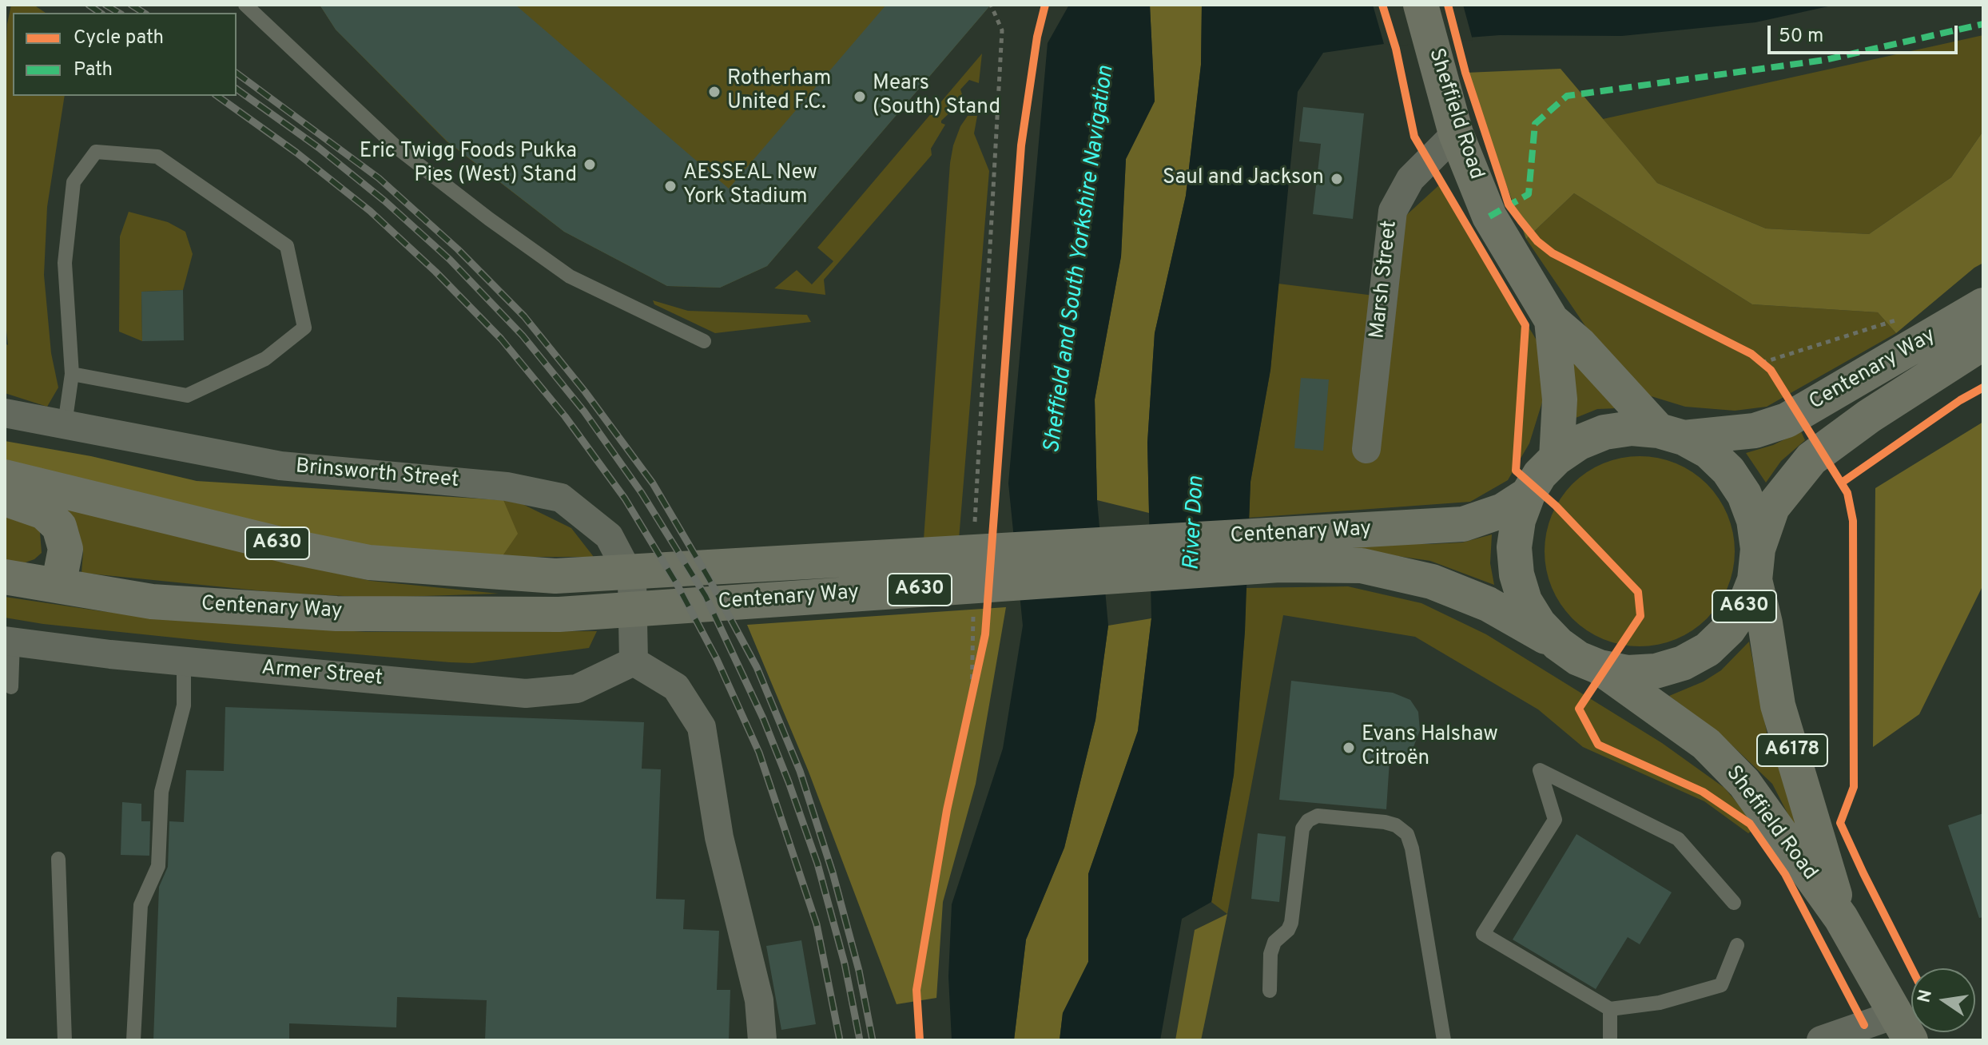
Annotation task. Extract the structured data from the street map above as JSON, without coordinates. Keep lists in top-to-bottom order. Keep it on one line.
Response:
{"streets":{"main road":["Sheffield Road","Centenary Way","A630","A6178"],"street":["Marsh Street","Brinsworth Street","Armer Street"]},"crossings":[["Sheffield Road","Marsh Street"],["Sheffield Road","Centenary Way"],["Sheffield Road","A630"],["Centenary Way","A630"],["Brinsworth Street","Armer Street"]],"water":["Sheffield and South Yorkshire Navigation","River Don"],"places":["Rotherham United F.C.","Mears (South) Stand","Eric Twigg Foods Pukka Pies (West) Stand","Saul and Jackson","AESSEAL New York Stadium","Evans Halshaw Citroën"],"legend":["Cycle path","Path"],"scale_bar":"50 m","north":"left"}
